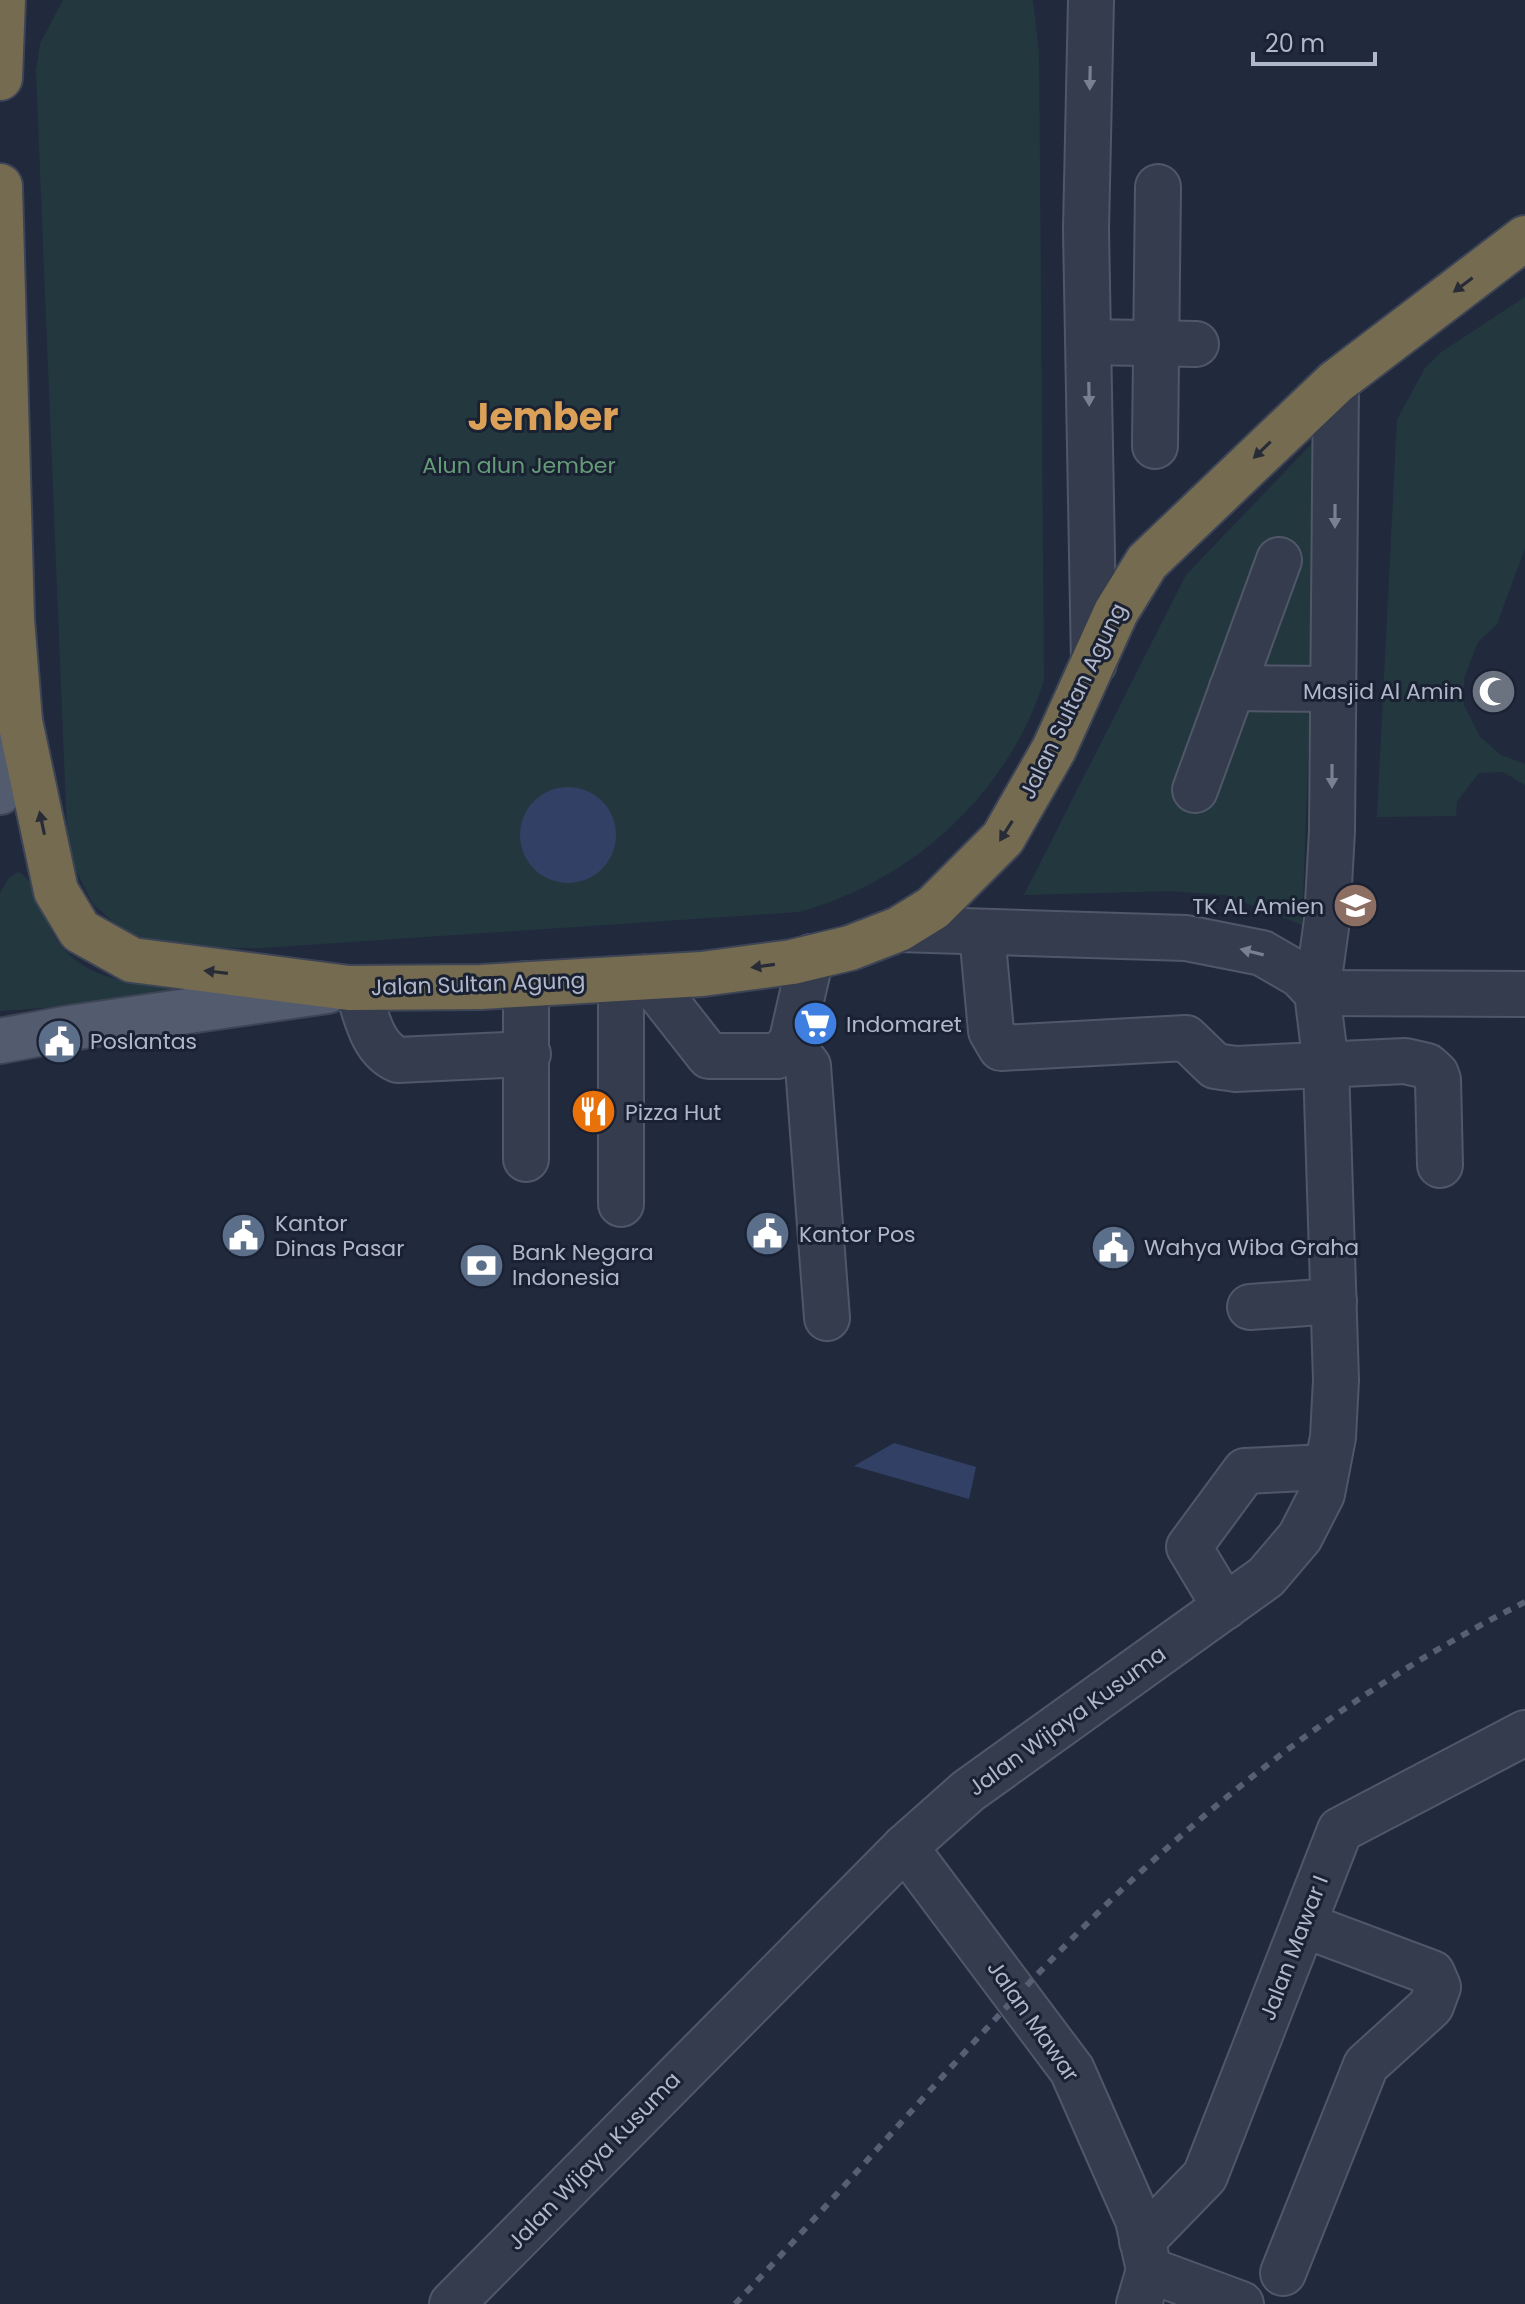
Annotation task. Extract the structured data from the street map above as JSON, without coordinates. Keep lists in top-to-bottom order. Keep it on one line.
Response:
{"streets":{"highway":["Jalan Sultan Agung"],"street":["Jalan Wijaya Kusuma","Jalan Mawar I","Jalan Mawar"]},"crossings":[["Jalan Sultan Agung","Jalan Wijaya Kusuma"],["Jalan Wijaya Kusuma","Jalan Mawar"],["Jalan Mawar I","Jalan Mawar"]],"districts":["Jember"],"parks":["Alun alun Jember"],"places":{"mosque":["Masjid Al Amin"],"school or university":["TK AL Amien"],"supermarket":["Indomaret"],"public building":["Poslantas","Kantor Pos","Kantor Dinas Pasar","Wahya Wiba Graha"],"restaurant":["Pizza Hut"],"bank":["Bank Negara Indonesia"]},"scale_bar":"20 m"}
